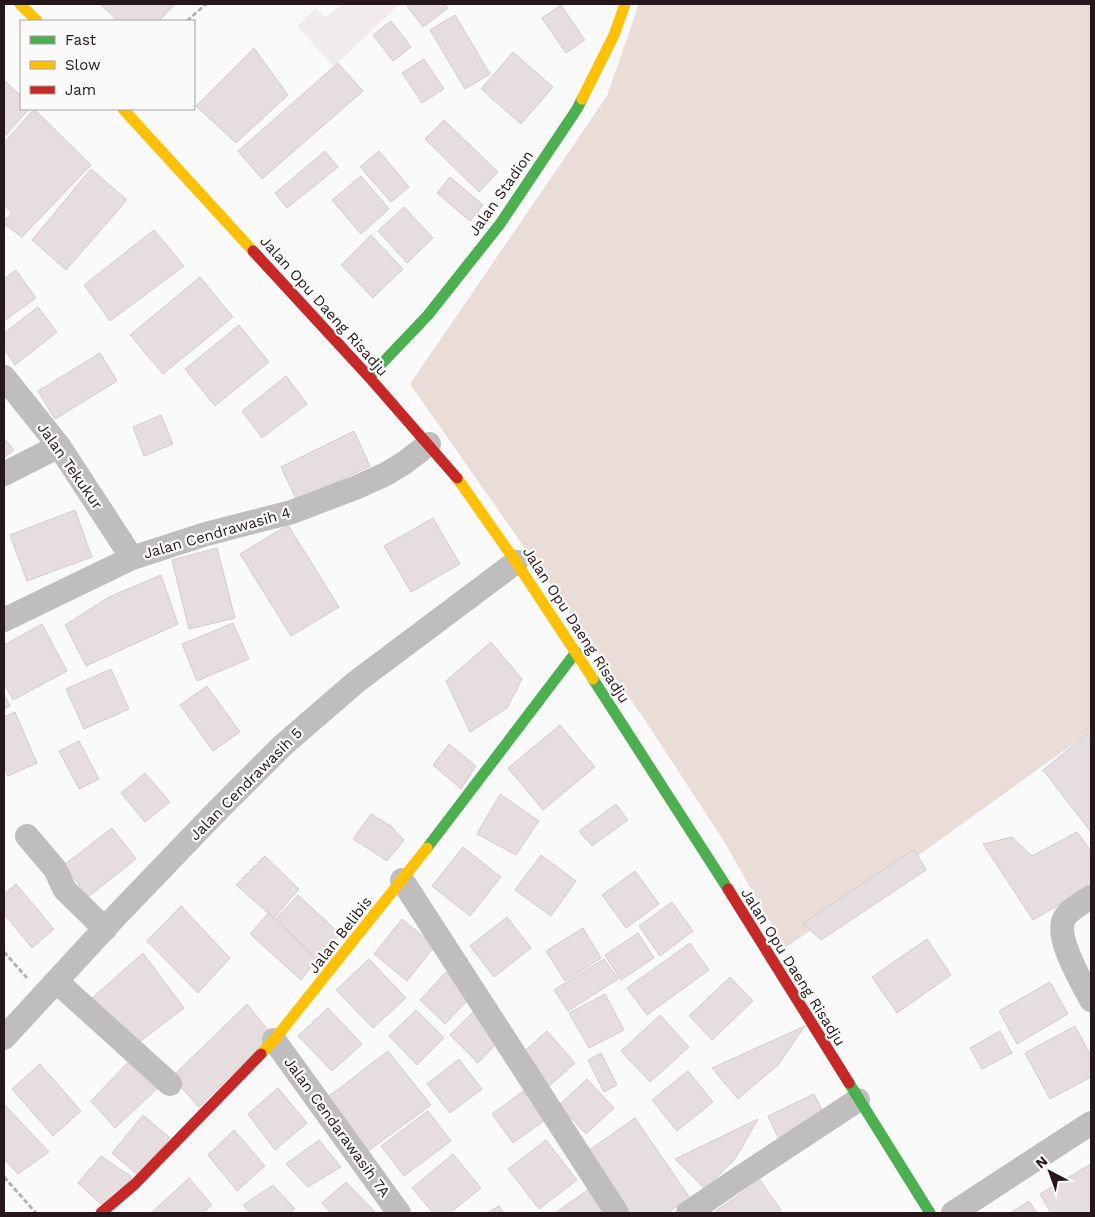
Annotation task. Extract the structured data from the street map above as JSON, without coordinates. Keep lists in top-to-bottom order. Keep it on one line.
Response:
{"streets":{"main road":["Jalan Stadion","Jalan Opu Daeng Risadju","Jalan Belibis"],"street":["Jalan Tekukur","Jalan Cendrawasih 4","Jalan Cendrawasih 5","Jalan Cendarawasih 7A"]},"crossings":[["Jalan Stadion","Jalan Opu Daeng Risadju"],["Jalan Opu Daeng Risadju","Jalan Cendrawasih 4"],["Jalan Opu Daeng Risadju","Jalan Cendrawasih 5"],["Jalan Opu Daeng Risadju","Jalan Belibis"],["Jalan Tekukur","Jalan Cendrawasih 4"],["Jalan Belibis","Jalan Cendarawasih 7A"]],"legend":["Fast","Slow","Jam"],"north":"top left"}
